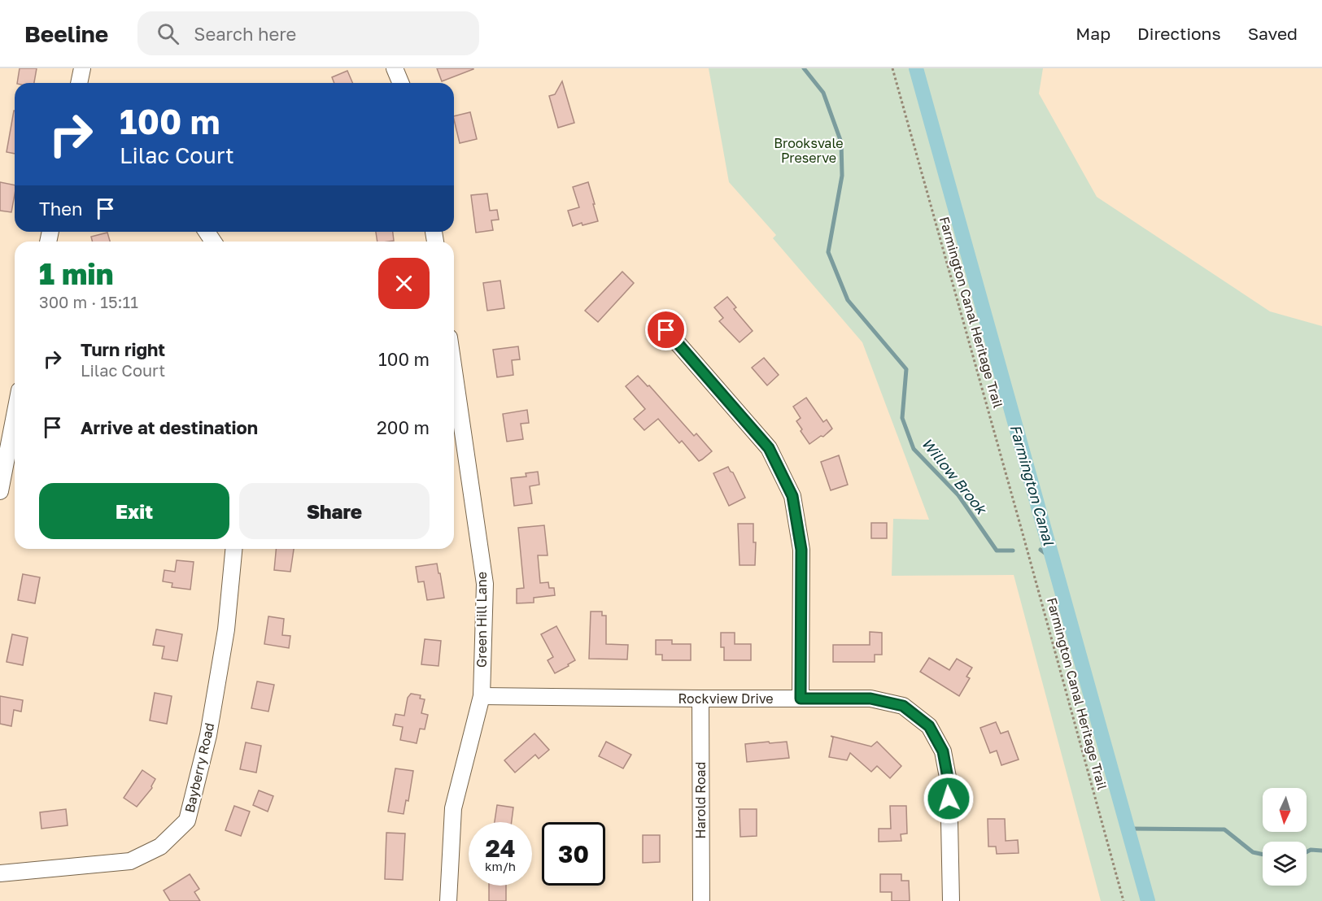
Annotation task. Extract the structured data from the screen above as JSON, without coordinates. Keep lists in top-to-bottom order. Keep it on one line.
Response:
{"streets":{"street":["Green Hill Lane","Rockview Drive","Bayberry Road","Harold Road"],"path":["Farmington Canal Heritage Trail"]},"crossings":[["Green Hill Lane","Rockview Drive"],["Rockview Drive","Harold Road"]],"water":["Willow Brook","Farmington Canal"],"parks":["Brooksvale Preserve"],"north":"bottom","page":{"header":"Beeline","search":"Search here","nav":["Map","Directions","Saved"],"turn":["100 m","Lilac Court"],"then":"Then","heading":["1 min","300 m · 15:11"],"list":[{"name":"Turn right","note":"Lilac Court","value":"100 m"},{"name":"Arrive at destination","value":"200 m"}],"buttons":["Exit","Share"],"speed":"24 km/h","limit":"30"}}
